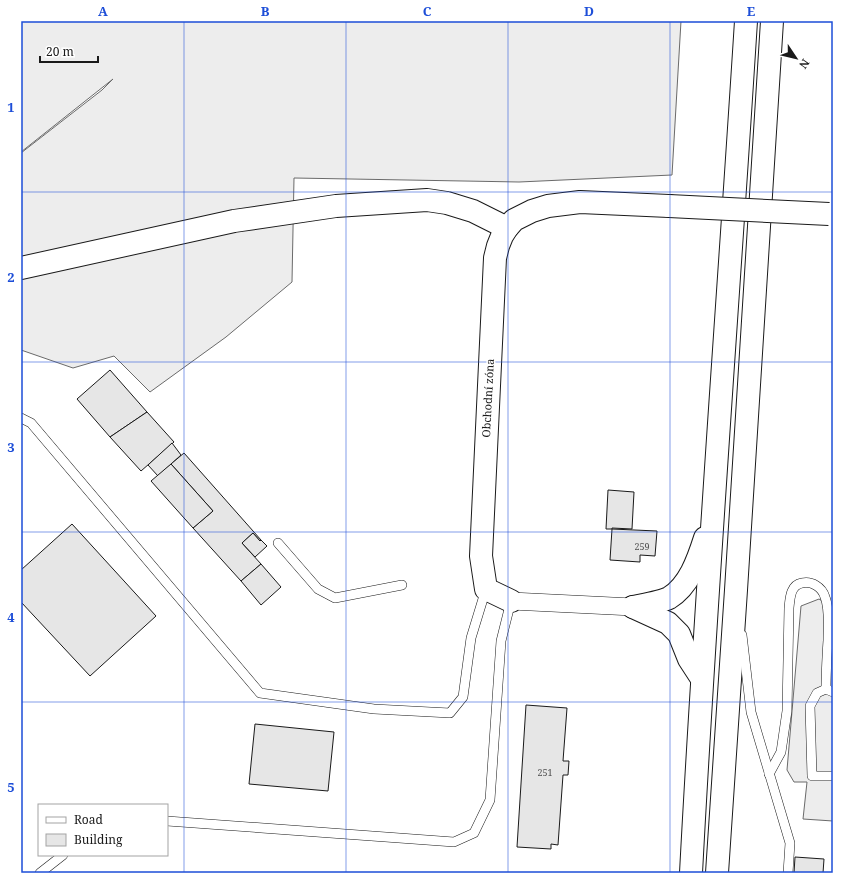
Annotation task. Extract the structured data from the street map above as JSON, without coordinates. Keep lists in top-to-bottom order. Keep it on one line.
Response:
{"streets":{"main road":["Obchodní zóna"]},"house_numbers":["259","251"],"legend":["Road","Building"],"scale_bar":"20 m","north":"bottom right","grid":{"columns":["A","B","C","D","E"],"rows":["1","2","3","4","5"]}}
